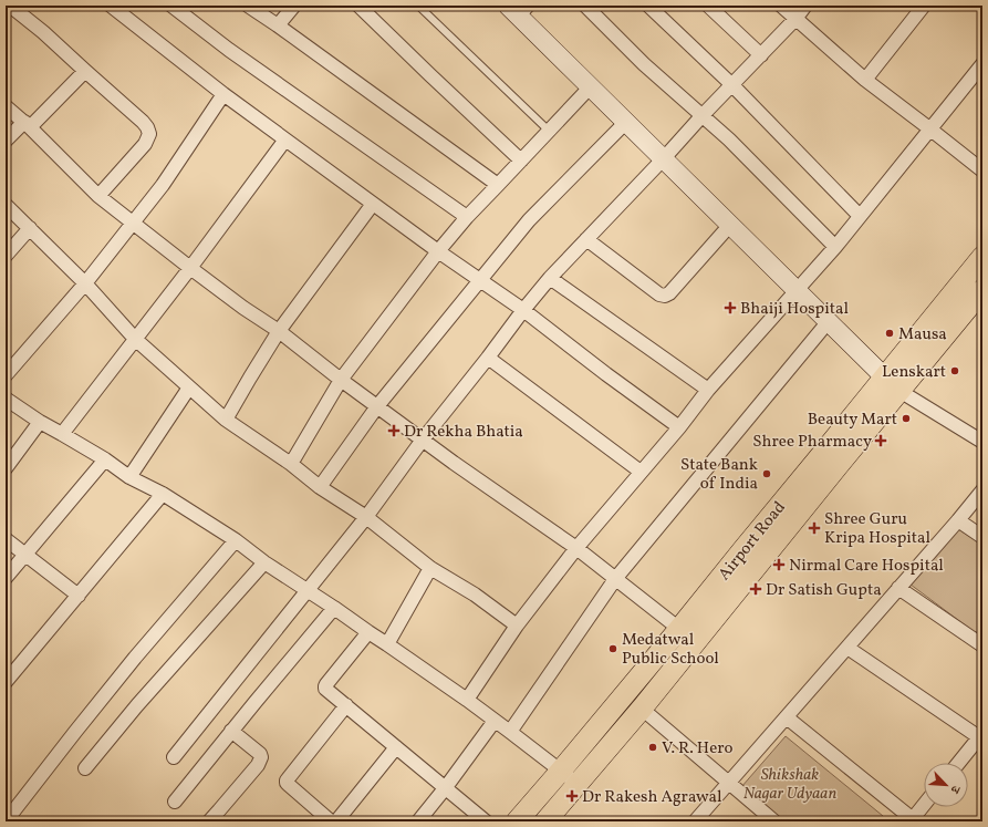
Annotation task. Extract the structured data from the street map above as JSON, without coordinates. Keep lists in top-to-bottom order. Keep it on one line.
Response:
{"streets":{"main road":["Airport Road"]},"parks":["Shikshak Nagar Udyaan"],"places":{"health":["Bhaiji Hospital","Dr Rekha Bhatia","Shree Pharmacy","Shree Guru Kripa Hospital","Nirmal Care Hospital","Dr Satish Gupta","Dr Rakesh Agrawal"],"other":["Mausa","Lenskart","Beauty Mart","State Bank of India","Medatwal Public School","V. R. Hero"]},"north":"bottom right"}
